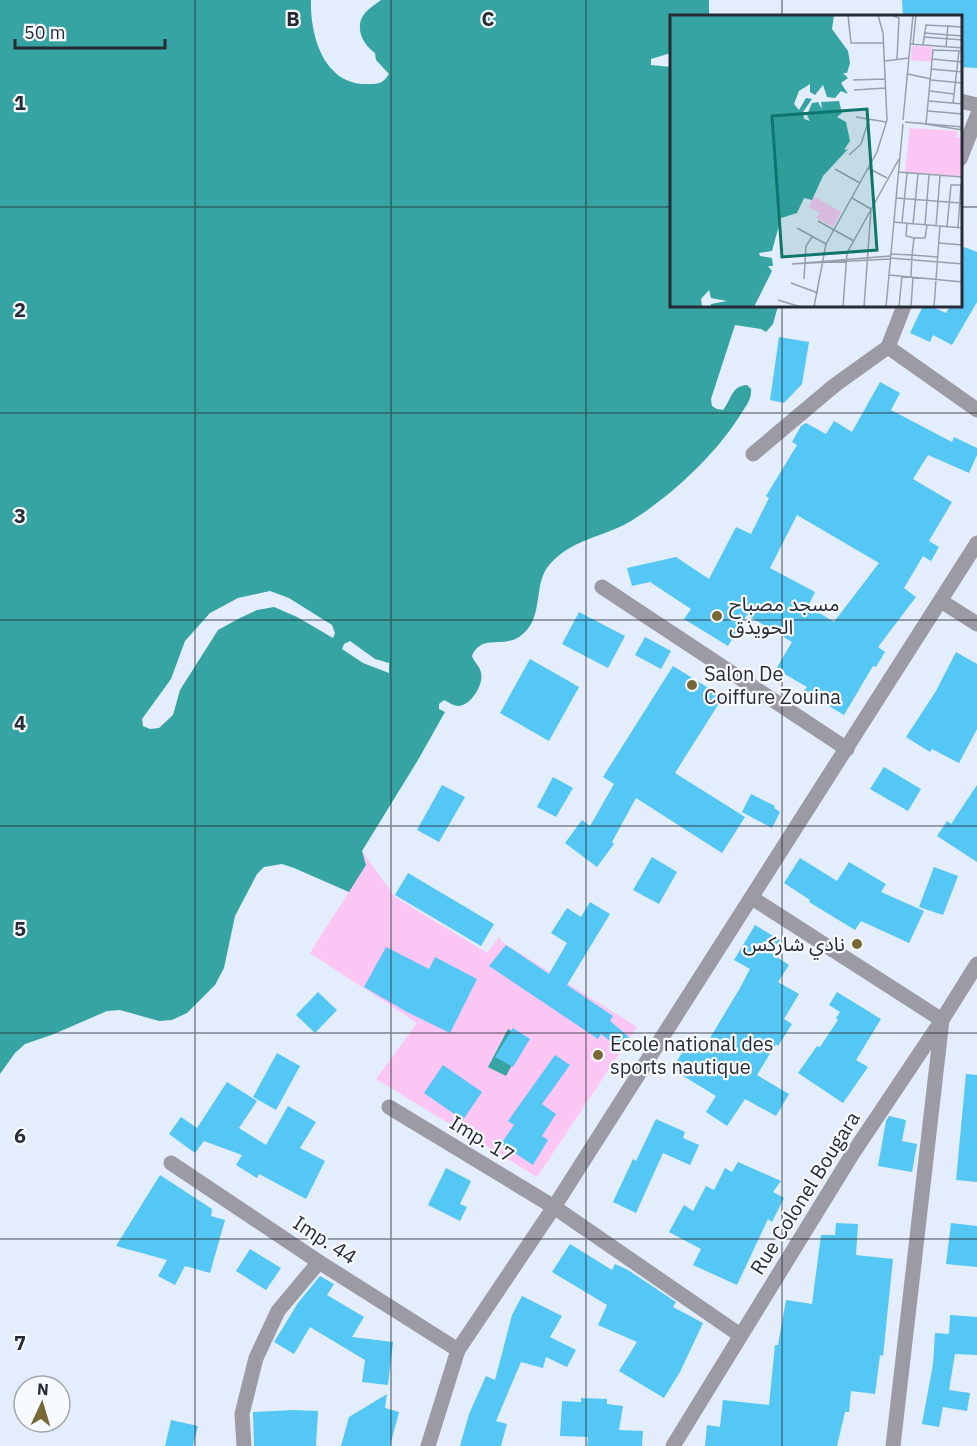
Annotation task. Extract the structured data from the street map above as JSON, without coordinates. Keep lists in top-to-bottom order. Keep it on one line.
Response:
{"streets":{"street":["Imp. 17","Rue Colonel Bougara","Imp. 44"]},"crossings":[["Imp. 17","Rue Colonel Bougara"]],"places":["مسجد مصباح الحويذق","Salon De Coiffure Zouina","نادي شاركس","Ecole national des sports nautique"],"scale_bar":"50 m","north":"top","grid":{"columns":["B","C"],"rows":["1","2","3","4","5","6","7"]}}
